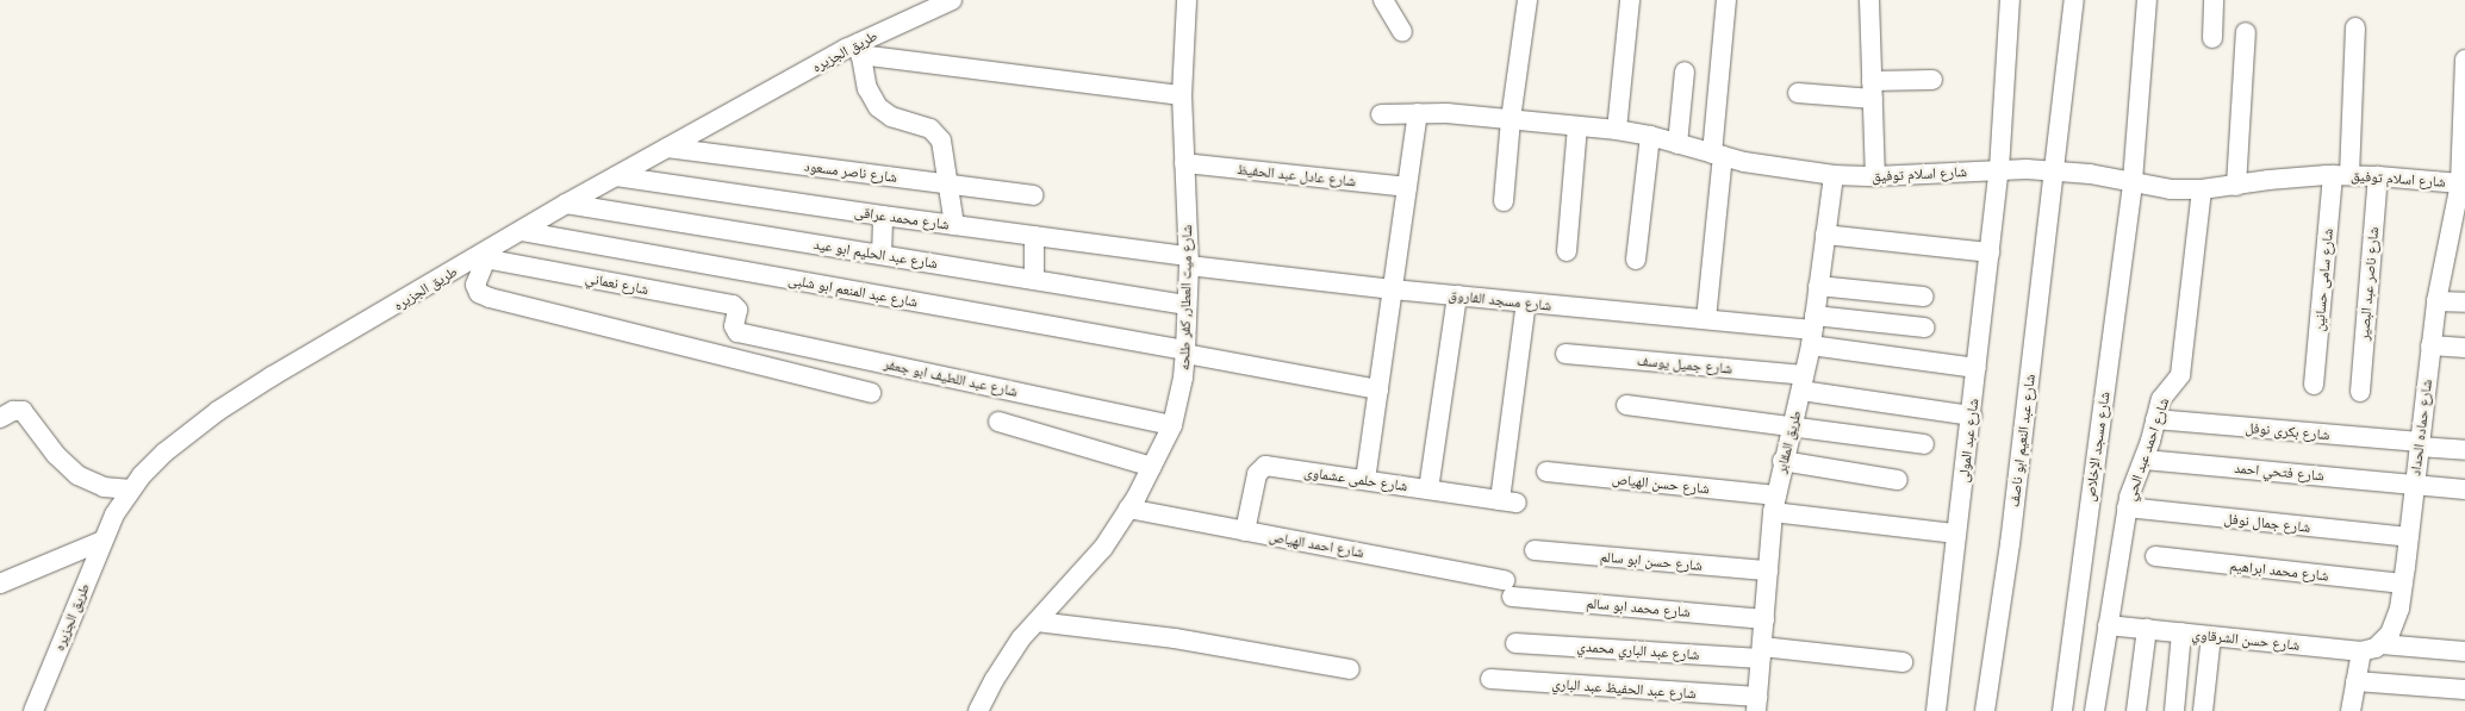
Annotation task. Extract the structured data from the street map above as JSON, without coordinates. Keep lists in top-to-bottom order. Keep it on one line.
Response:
{"streets":{"street":["طريق الجزيره","شارع ناصر مسعود","شارع اسلام توفيق","شارع عادل عبد الحفيظ","شارع محمد عراقى","شارع عبد الحليم ابو عيد","شارع سامى حسانين","شارع نعماني","شارع ناصر عبد البصير","شارع عبد المنعم ابو شلبى","شارع ميت العطار, كفر طلحه","شارع مسجد الفاروق","شارع جميل يوسف","شارع عبد اللطيف ابو جعفر","شارع حماده الحداد","شارع بكرى نوفل","شارع عبد المولى","شارع عبد النعيم ابو ناصف","طريق المقابر","شارع مسجد الإخلاص","شارع احمد عبد الحي","شارع فتحي احمد","شارع حلمى عشماوى","شارع حسن الهياص","شارع جمال نوفل","شارع احمد الهياص","شارع حسن ابو سالم","شارع محمد ابراهيم","شارع محمد ابو سالم","شارع حسن الشرقاوي","شارع عبد الباري محمدي","شارع عبد الحفيظ عبد الباري"]},"crossings":[["طريق الجزيره","شارع ناصر مسعود"],["طريق الجزيره","شارع محمد عراقى"],["طريق الجزيره","شارع عبد الحليم ابو عيد"],["طريق الجزيره","شارع نعماني"],["طريق الجزيره","شارع عبد المنعم ابو شلبى"],["شارع اسلام توفيق","شارع سامى حسانين"],["شارع اسلام توفيق","شارع ناصر عبد البصير"],["شارع اسلام توفيق","شارع حماده الحداد"],["شارع اسلام توفيق","شارع عبد المولى"],["شارع اسلام توفيق","شارع عبد النعيم ابو ناصف"],["شارع اسلام توفيق","طريق المقابر"],["شارع اسلام توفيق","شارع مسجد الإخلاص"],["شارع اسلام توفيق","شارع احمد عبد الحي"],["شارع عادل عبد الحفيظ","شارع ميت العطار, كفر طلحه"],["شارع محمد عراقى","شارع ميت العطار, كفر طلحه"],["شارع محمد عراقى","شارع مسجد الفاروق"],["شارع عبد الحليم ابو عيد","شارع ميت العطار, كفر طلحه"],["شارع نعماني","شارع عبد اللطيف ابو جعفر"],["شارع عبد المنعم ابو شلبى","شارع ميت العطار, كفر طلحه"],["شارع ميت العطار, كفر طلحه","شارع مسجد الفاروق"],["شارع ميت العطار, كفر طلحه","شارع عبد اللطيف ابو جعفر"],["شارع ميت العطار, كفر طلحه","شارع احمد الهياص"],["شارع مسجد الفاروق","طريق المقابر"],["شارع مسجد الفاروق","شارع حلمى عشماوى"],["شارع جميل يوسف","شارع عبد المولى"],["شارع جميل يوسف","طريق المقابر"],["شارع حماده الحداد","شارع بكرى نوفل"],["شارع حماده الحداد","شارع فتحي احمد"],["شارع حماده الحداد","شارع جمال نوفل"],["شارع حماده الحداد","شارع محمد ابراهيم"],["شارع حماده الحداد","شارع حسن الشرقاوي"],["شارع بكرى نوفل","شارع احمد عبد الحي"],["شارع عبد المولى","شارع حسن الهياص"],["طريق المقابر","شارع حسن الهياص"],["طريق المقابر","شارع حسن ابو سالم"],["طريق المقابر","شارع محمد ابو سالم"],["طريق المقابر","شارع عبد الباري محمدي"],["طريق المقابر","شارع عبد الحفيظ عبد الباري"],["شارع احمد عبد الحي","شارع فتحي احمد"],["شارع احمد عبد الحي","شارع جمال نوفل"],["شارع احمد عبد الحي","شارع حسن الشرقاوي"],["شارع حلمى عشماوى","شارع احمد الهياص"],["شارع احمد الهياص","شارع محمد ابو سالم"]]}
